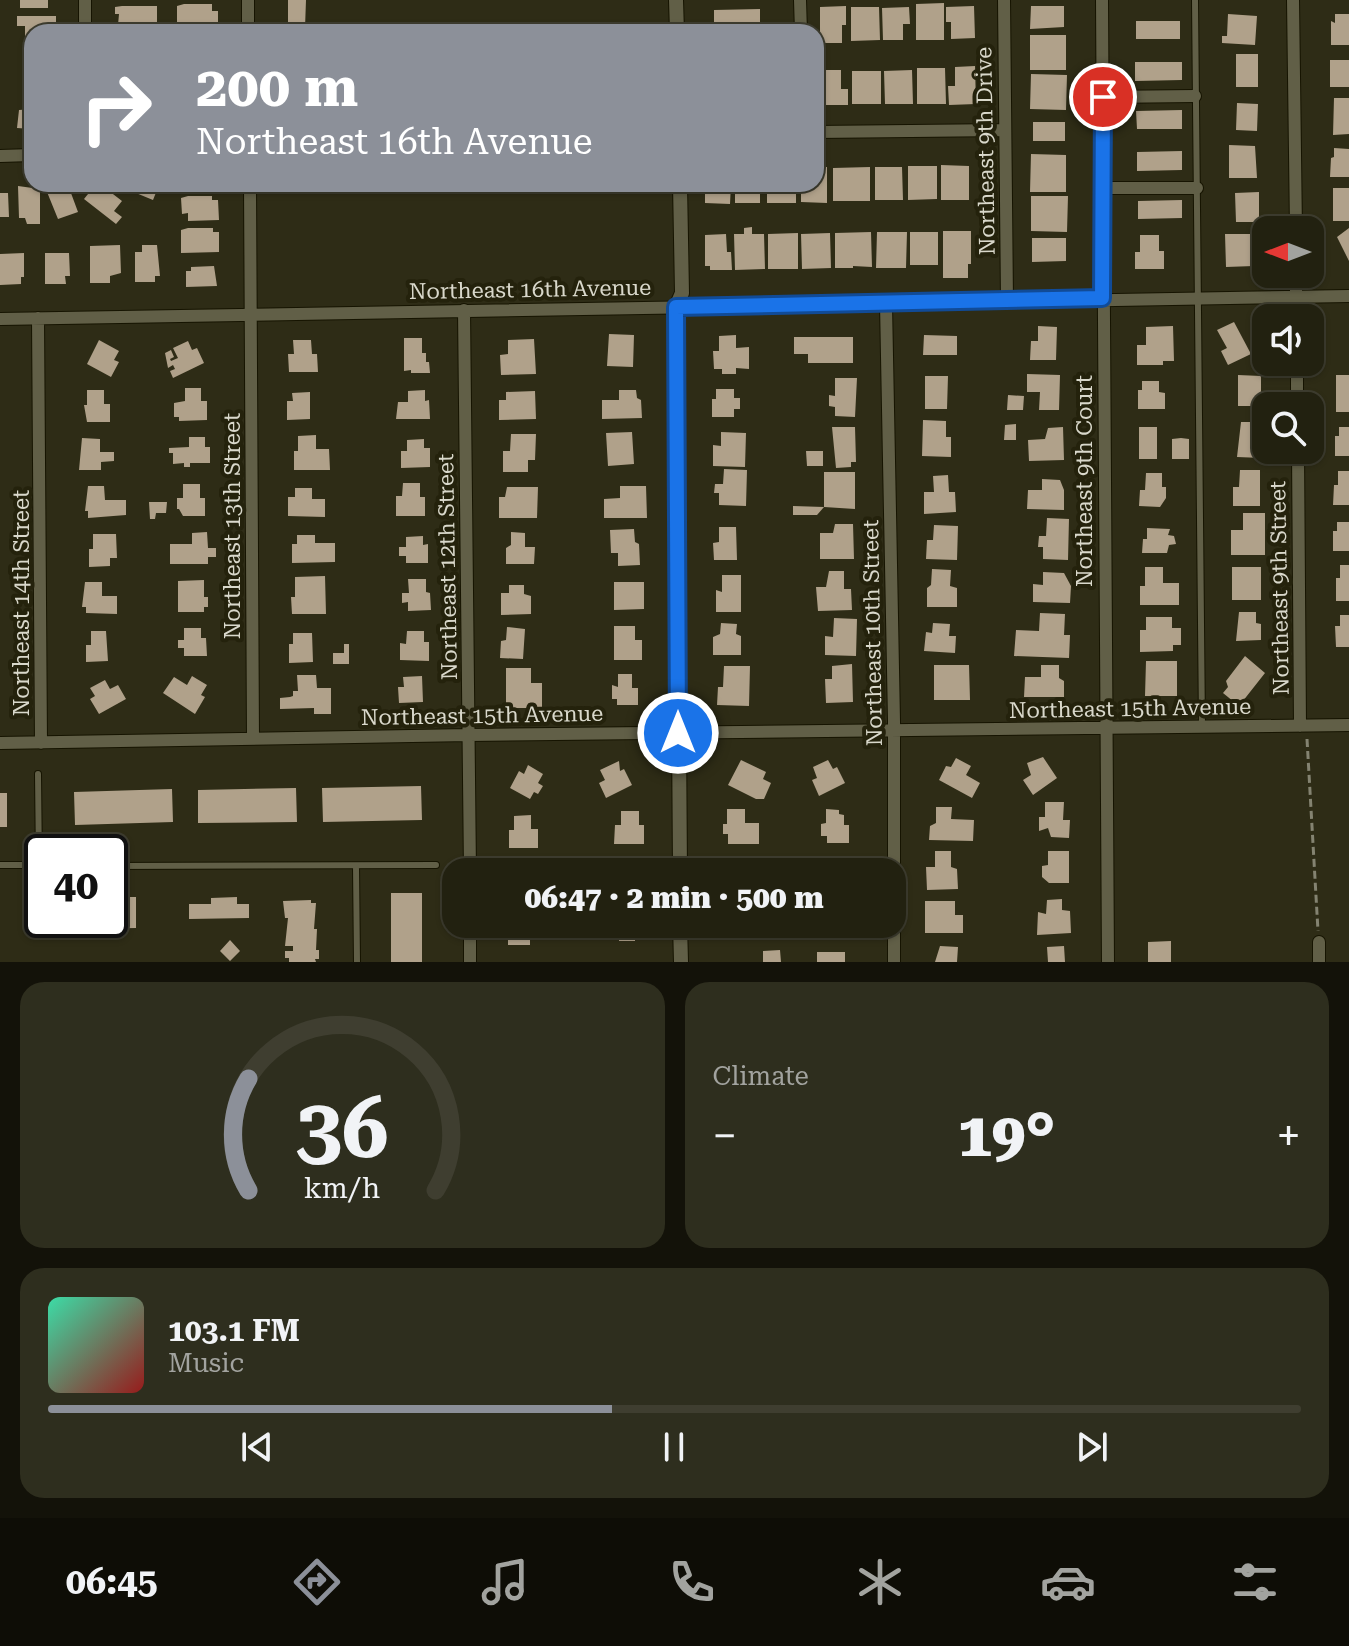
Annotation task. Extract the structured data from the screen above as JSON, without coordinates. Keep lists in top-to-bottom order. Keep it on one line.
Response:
{"streets":{"street":["Northeast 9th Drive","Northeast 16th Avenue","Northeast 9th Court","Northeast 13th Street","Northeast 12th Street","Northeast 9th Street","Northeast 14th Street","Northeast 10th Street","Northeast 15th Avenue"]},"crossings":[["Northeast 9th Drive","Northeast 16th Avenue"],["Northeast 16th Avenue","Northeast 9th Court"],["Northeast 16th Avenue","Northeast 13th Street"],["Northeast 16th Avenue","Northeast 12th Street"],["Northeast 16th Avenue","Northeast 14th Street"],["Northeast 16th Avenue","Northeast 10th Street"],["Northeast 9th Court","Northeast 15th Avenue"],["Northeast 13th Street","Northeast 15th Avenue"],["Northeast 12th Street","Northeast 15th Avenue"],["Northeast 9th Street","Northeast 15th Avenue"],["Northeast 14th Street","Northeast 15th Avenue"],["Northeast 10th Street","Northeast 15th Avenue"]],"north":"left","page":{"turn":["200 m","Northeast 16th Avenue"],"limit":"40","trip":"06:47 · 2 min · 500 m","tile":"Climate","heat":["−","19°","+"],"song":["103.1 FM","Music"],"tabs":"06:45","gauge":["36","km/h"]}}
